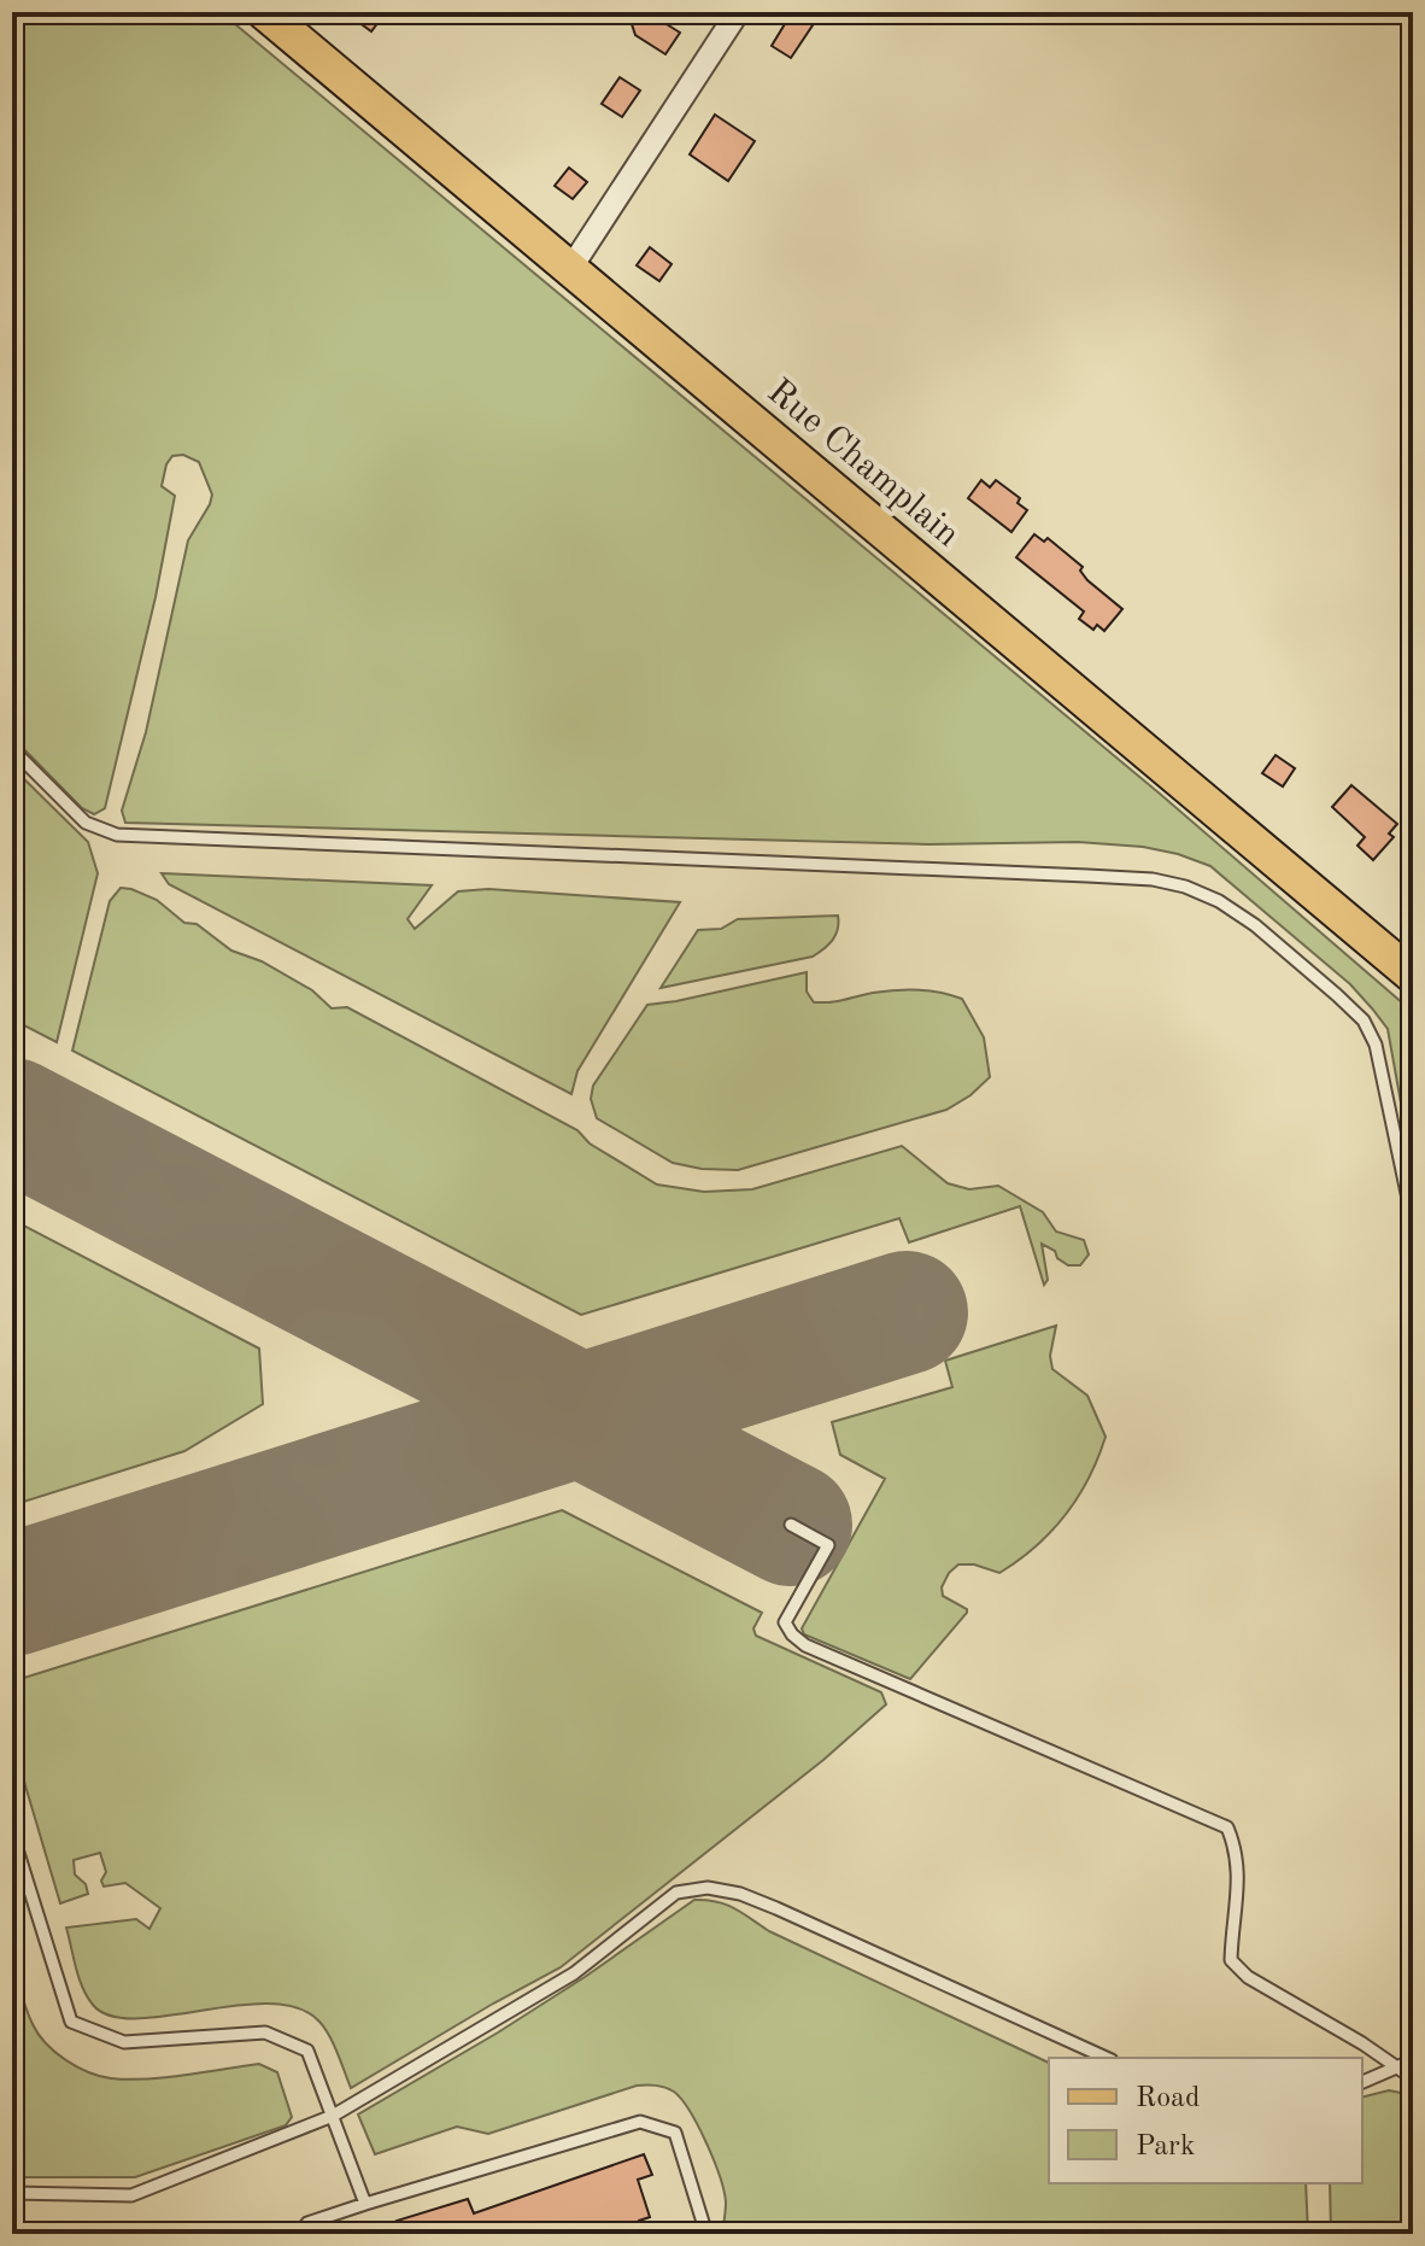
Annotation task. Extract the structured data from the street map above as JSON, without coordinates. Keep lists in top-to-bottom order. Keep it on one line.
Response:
{"streets":{"main road":["Rue Champlain"]},"legend":["Road","Park"]}
